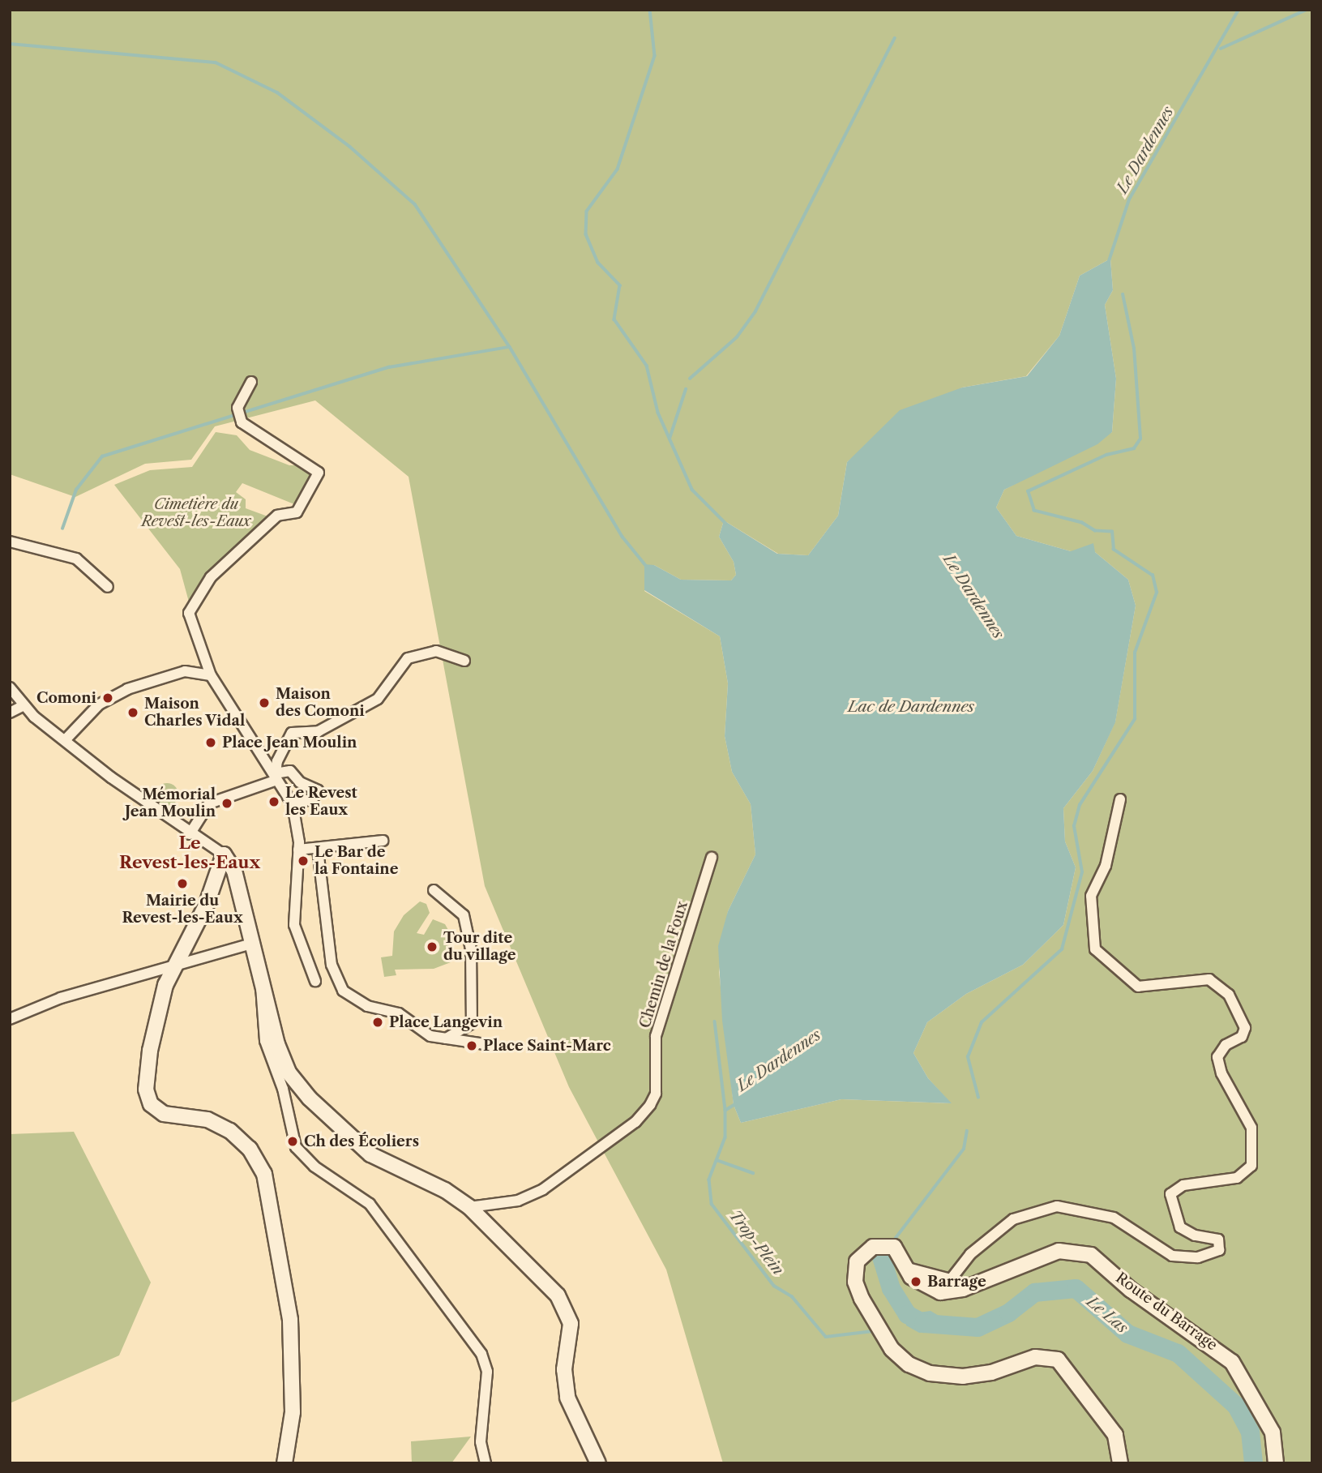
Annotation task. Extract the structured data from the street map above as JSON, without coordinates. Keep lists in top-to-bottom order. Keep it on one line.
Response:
{"streets":{"street":["Chemin de la Foux","Route du Barrage"]},"districts":["Le Revest-les-Eaux"],"water":["Le Dardennes","Lac de Dardennes","Trop-Plein","Le Las"],"parks":["Cimetière du Revest-les-Eaux"],"places":["Comoni","Maison des Comoni","Maison Charles Vidal","Place Jean Moulin","Le Revest les Eaux","Mémorial Jean Moulin","Le Bar de la Fontaine","Mairie du Revest-les-Eaux","Tour dite du village","Place Langevin","Place Saint-Marc","Ch des Écoliers","Barrage"]}
